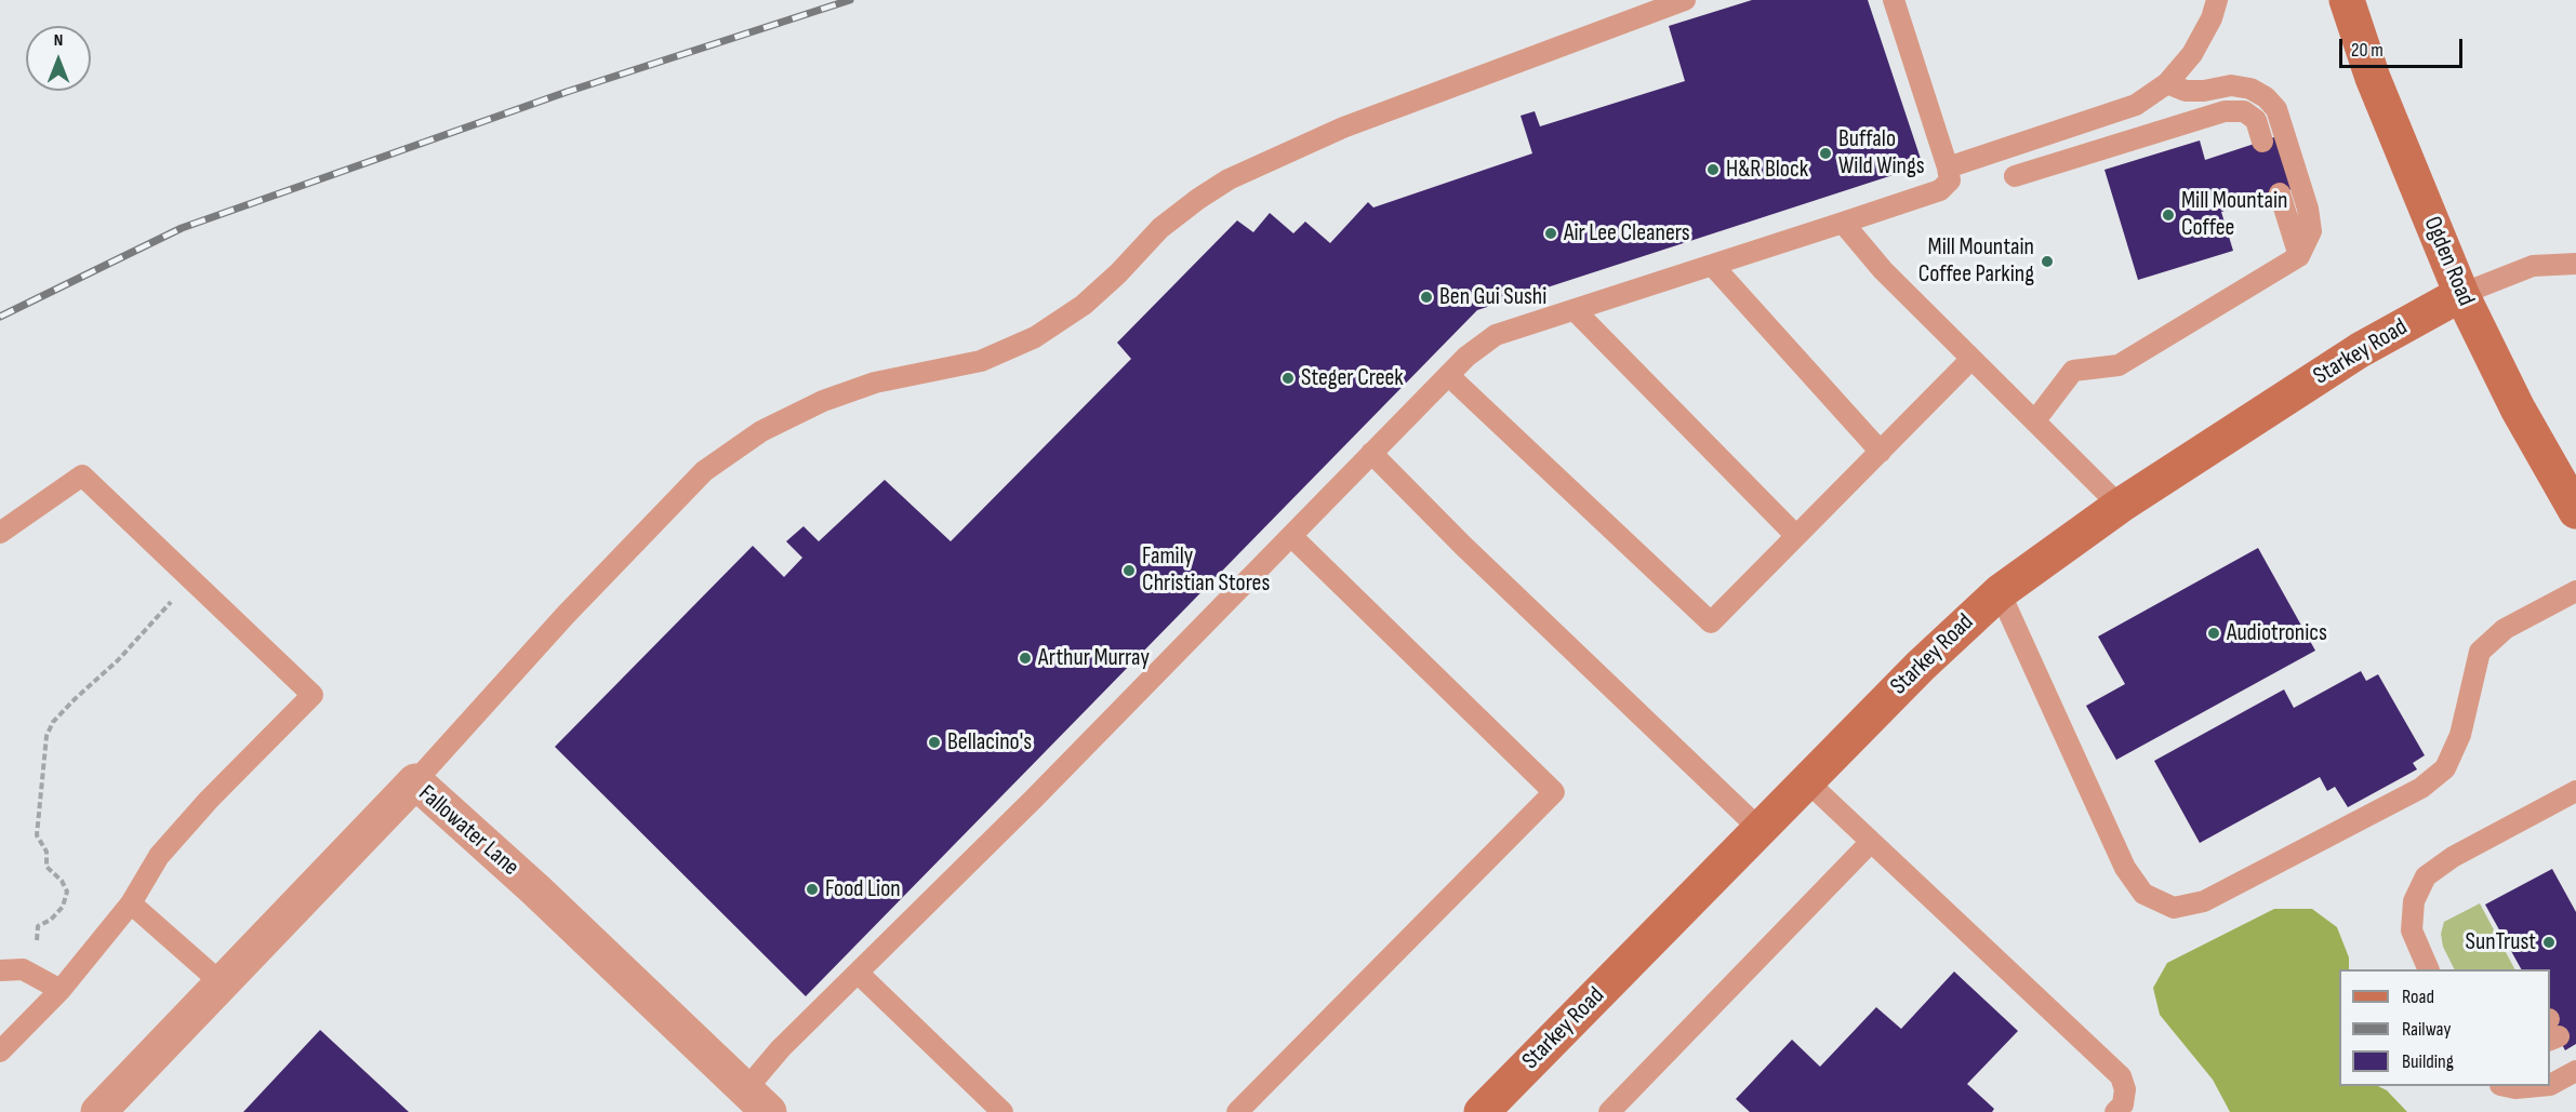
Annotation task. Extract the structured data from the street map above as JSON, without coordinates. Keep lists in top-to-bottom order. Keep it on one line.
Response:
{"streets":{"street":["Ogden Road","Starkey Road","Fallowater Lane"]},"crossings":[["Ogden Road","Starkey Road"]],"places":["Buffalo Wild Wings","H&R Block","Mill Mountain Coffee","Air Lee Cleaners","Mill Mountain Coffee Parking","Ben Gui Sushi","Steger Creek","Family Christian Stores","Audiotronics","Arthur Murray","Bellacino's","Food Lion","SunTrust"],"legend":["Road","Railway","Building"],"scale_bar":"20 m","north":"top"}
